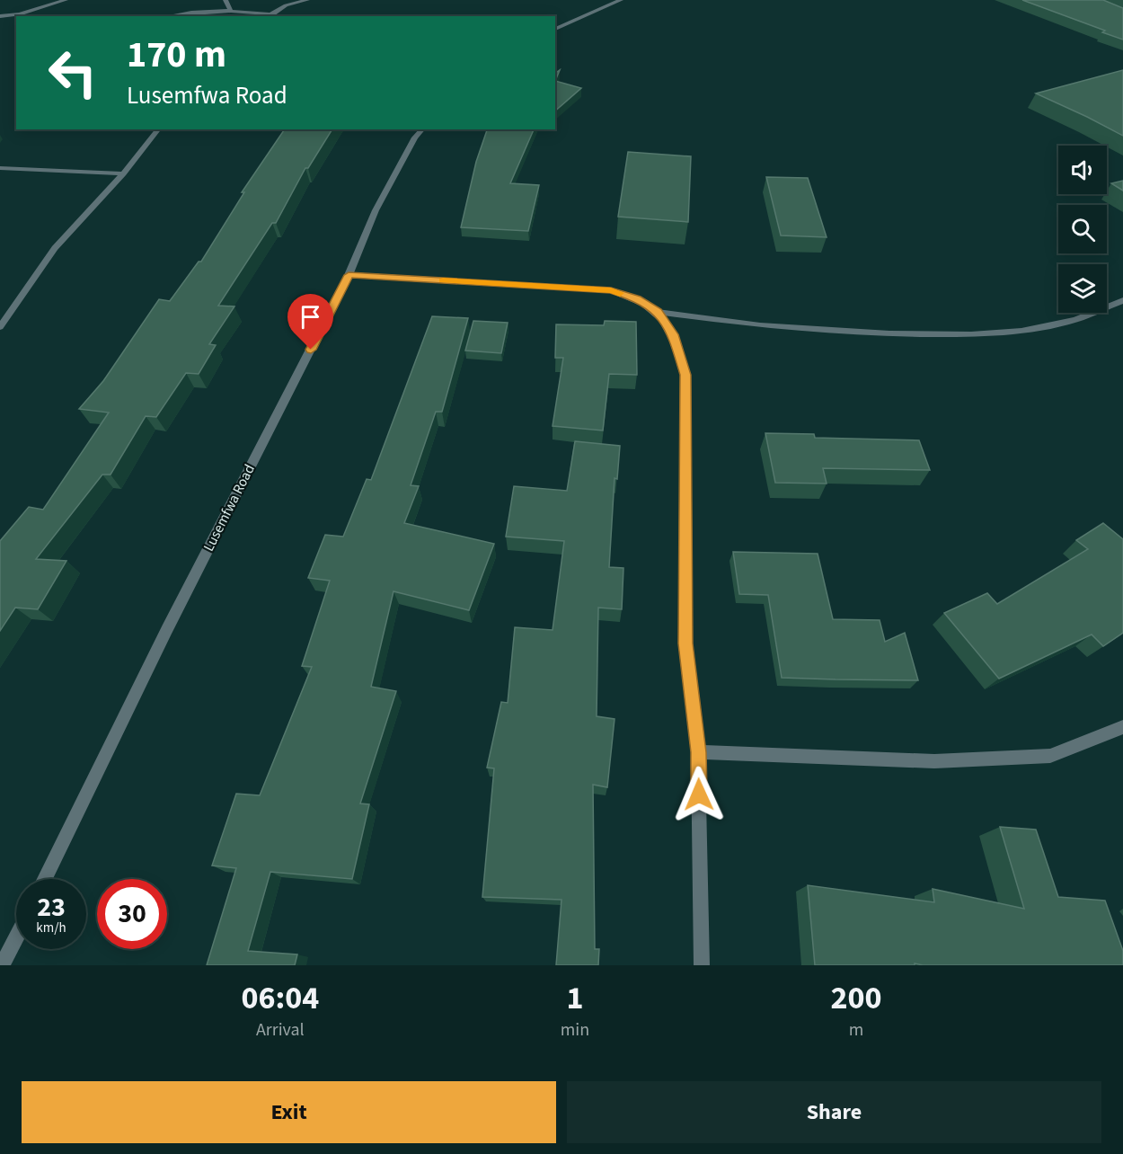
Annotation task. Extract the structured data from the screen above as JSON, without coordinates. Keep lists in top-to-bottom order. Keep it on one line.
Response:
{"streets":{"street":["Lusemfwa Road"]},"page":{"turn":["170 m","Lusemfwa Road"],"speed":"23 km/h","limit":"30","eta":["06:04","Arrival","1","min","200","m"],"buttons":["Exit","Share"]}}
